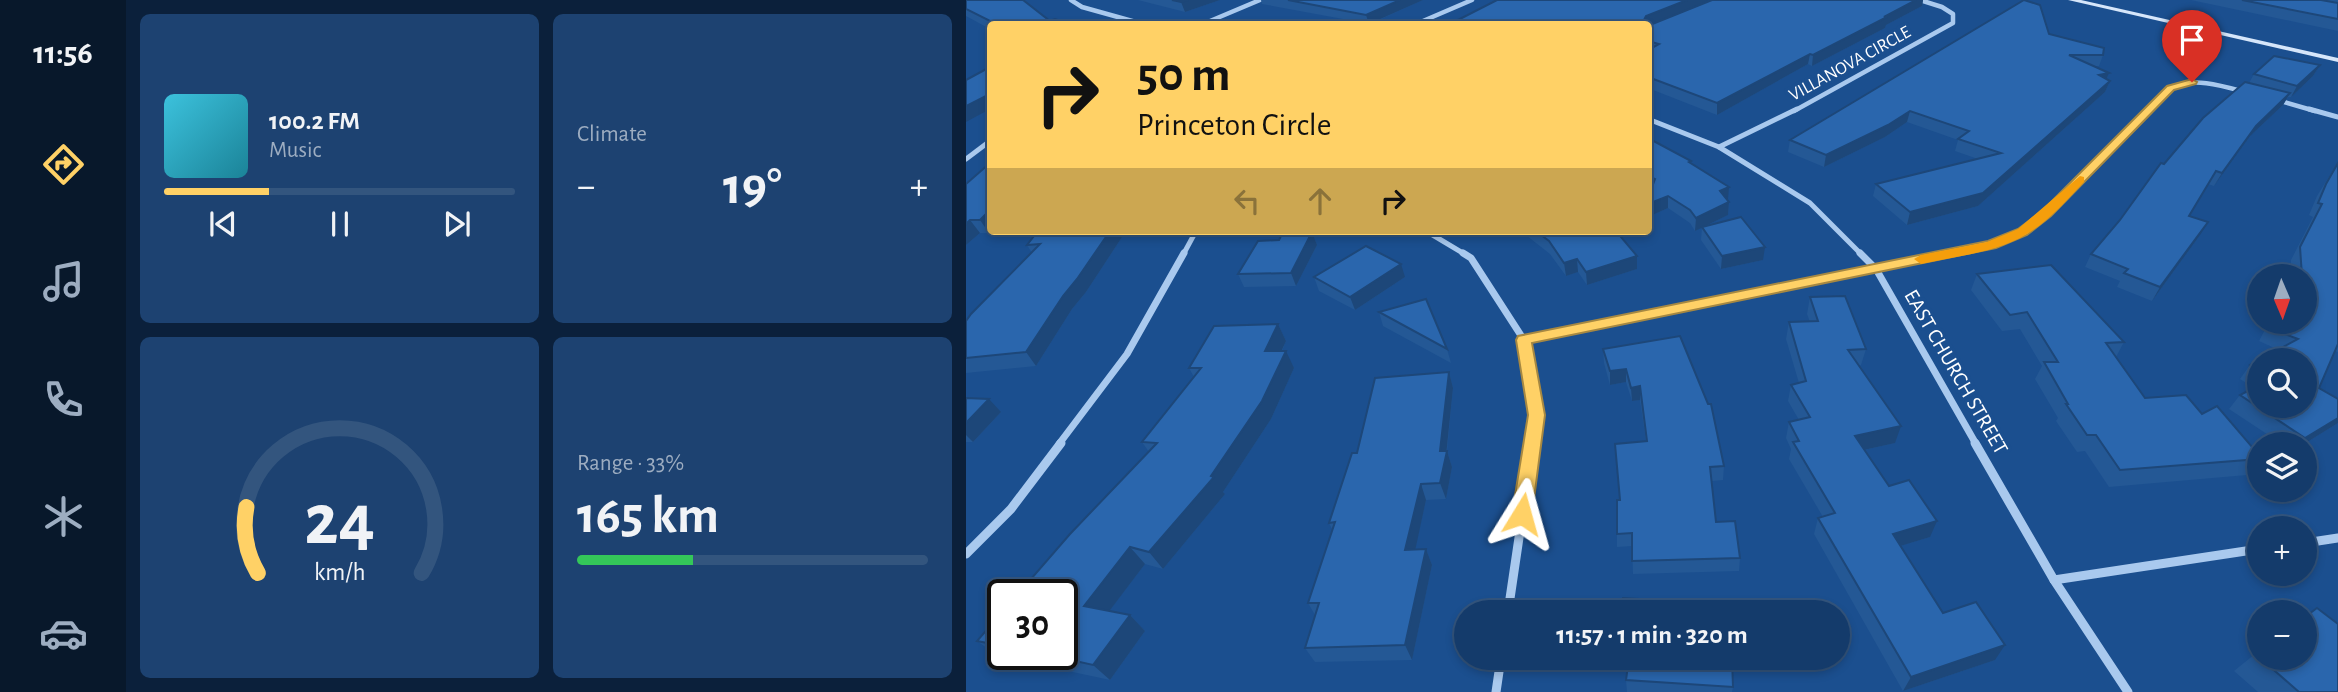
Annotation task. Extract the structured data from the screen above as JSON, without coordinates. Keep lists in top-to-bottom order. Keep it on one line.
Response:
{"streets":{"street":["VILLANOVA CIRCLE","EAST CHURCH STREET"]},"crossings":[["VILLANOVA CIRCLE","EAST CHURCH STREET"]],"north":"bottom","page":{"tabs":"11:56","tile":["Climate",["Range · 33%","165 km"]],"turn":["50 m","Princeton Circle"],"song":["100.2 FM","Music"],"heat":["−","19°","+"],"map_buttons":["+","−"],"limit":"30","trip":"11:57 · 1 min · 320 m","gauge":["24","km/h"]}}
